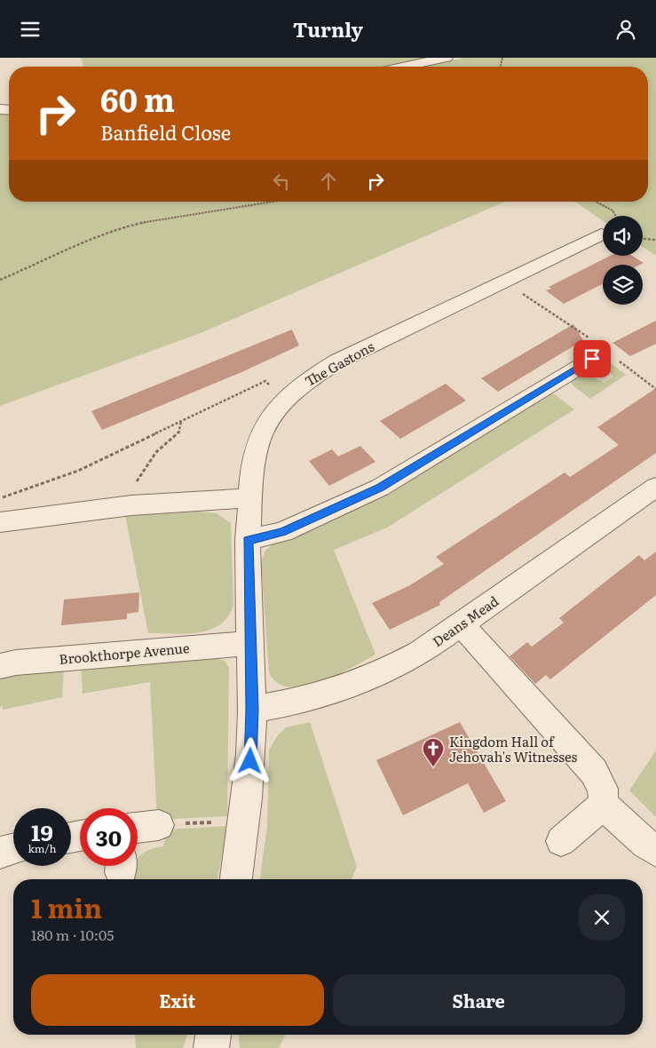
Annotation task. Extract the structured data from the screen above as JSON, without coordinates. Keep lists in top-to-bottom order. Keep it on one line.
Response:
{"streets":{"street":["The Gastons","Deans Mead","Brookthorpe Avenue"]},"crossings":[["The Gastons","Deans Mead"],["The Gastons","Brookthorpe Avenue"]],"places":{"church":["Kingdom Hall of Jehovah's Witnesses"]},"page":{"header":"Turnly","turn":["60 m","Banfield Close"],"speed":"19 km/h","limit":"30","heading":["1 min","180 m · 10:05"],"buttons":["Exit","Share"]}}
